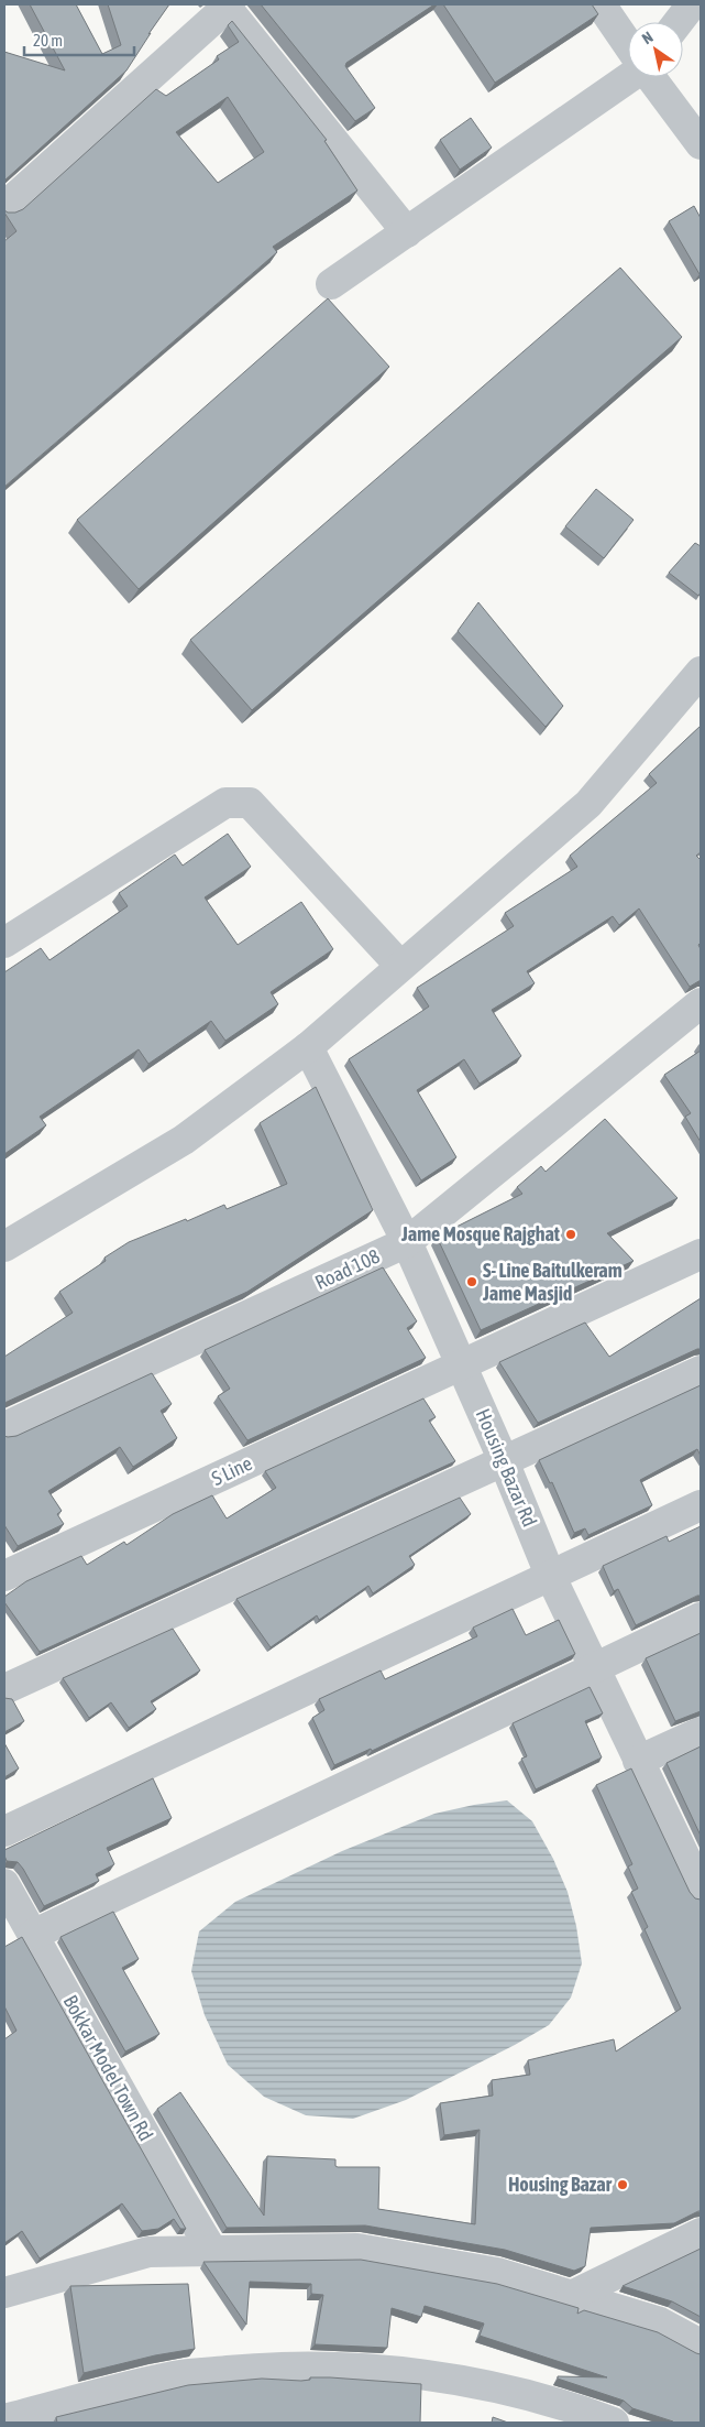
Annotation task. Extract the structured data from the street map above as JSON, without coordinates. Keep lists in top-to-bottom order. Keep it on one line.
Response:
{"streets":{"street":["Road 108","Housing Bazar Rd","S Line","Bokkar Model Town Rd"]},"crossings":[["Road 108","Housing Bazar Rd"],["Housing Bazar Rd","S Line"]],"places":["Jame Mosque Rajghat","S- Line Baitulkeram Jame Masjid","Housing Bazar"],"scale_bar":"20 m","north":"top left"}
